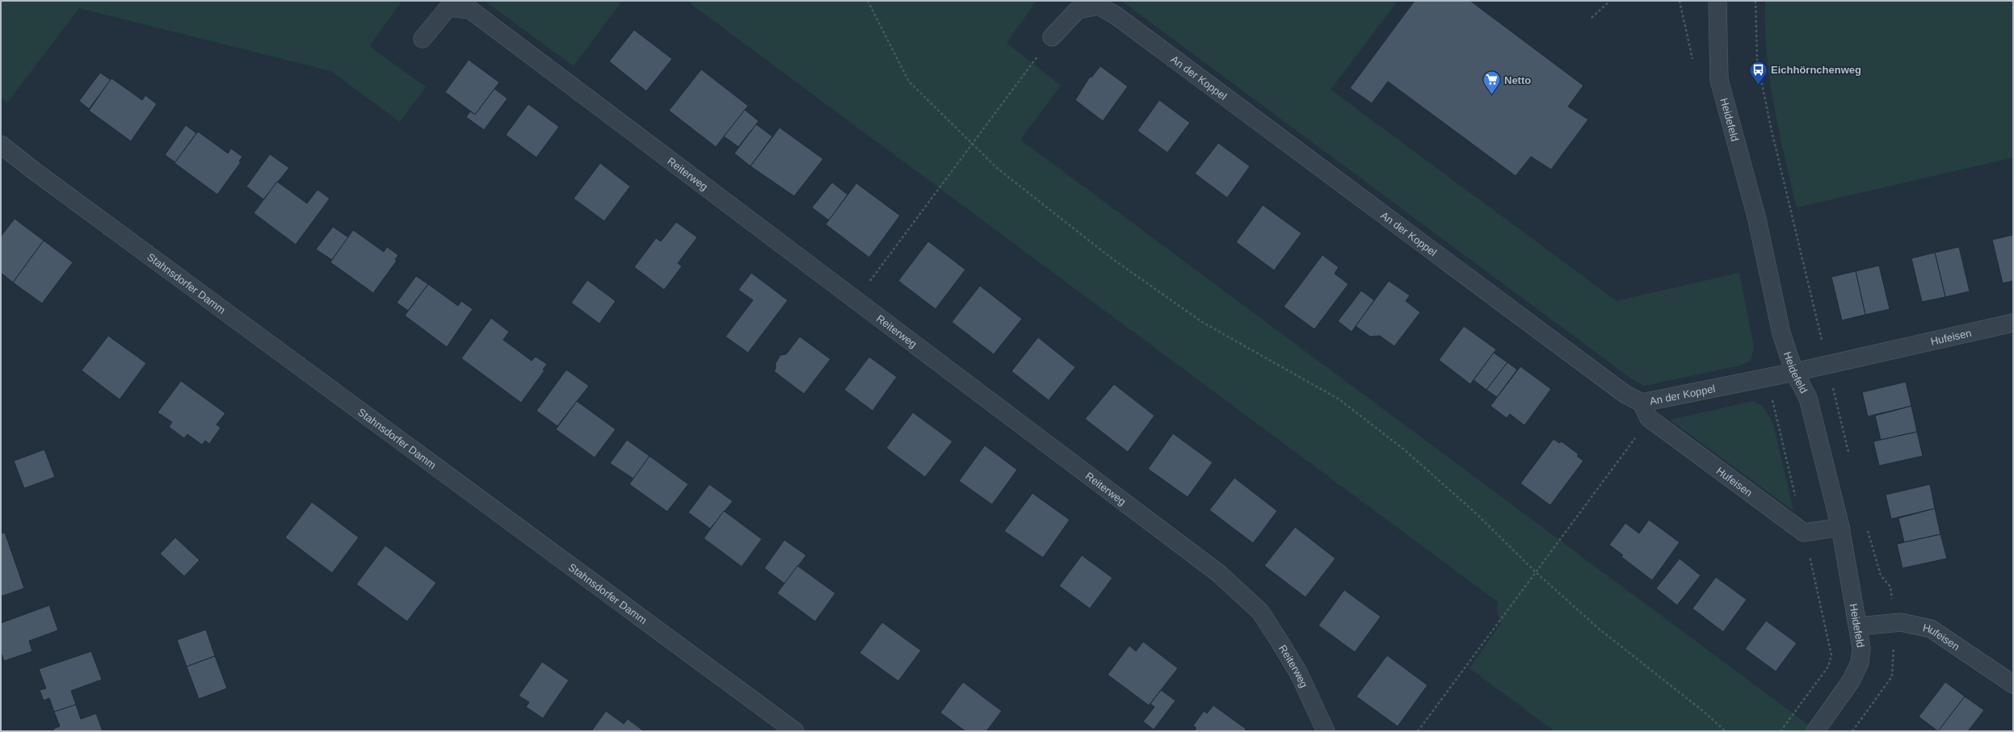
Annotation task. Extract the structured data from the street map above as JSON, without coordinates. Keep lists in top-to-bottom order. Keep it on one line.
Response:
{"streets":{"street":["An der Koppel","Heidefeld","Reiterweg","Stahnsdorfer Damm","Hufeisen"]},"crossings":[["An der Koppel","Heidefeld"],["An der Koppel","Hufeisen"],["Heidefeld","Hufeisen"]],"places":{"bus stop":["Eichhörnchenweg"],"supermarket":["Netto"]}}
